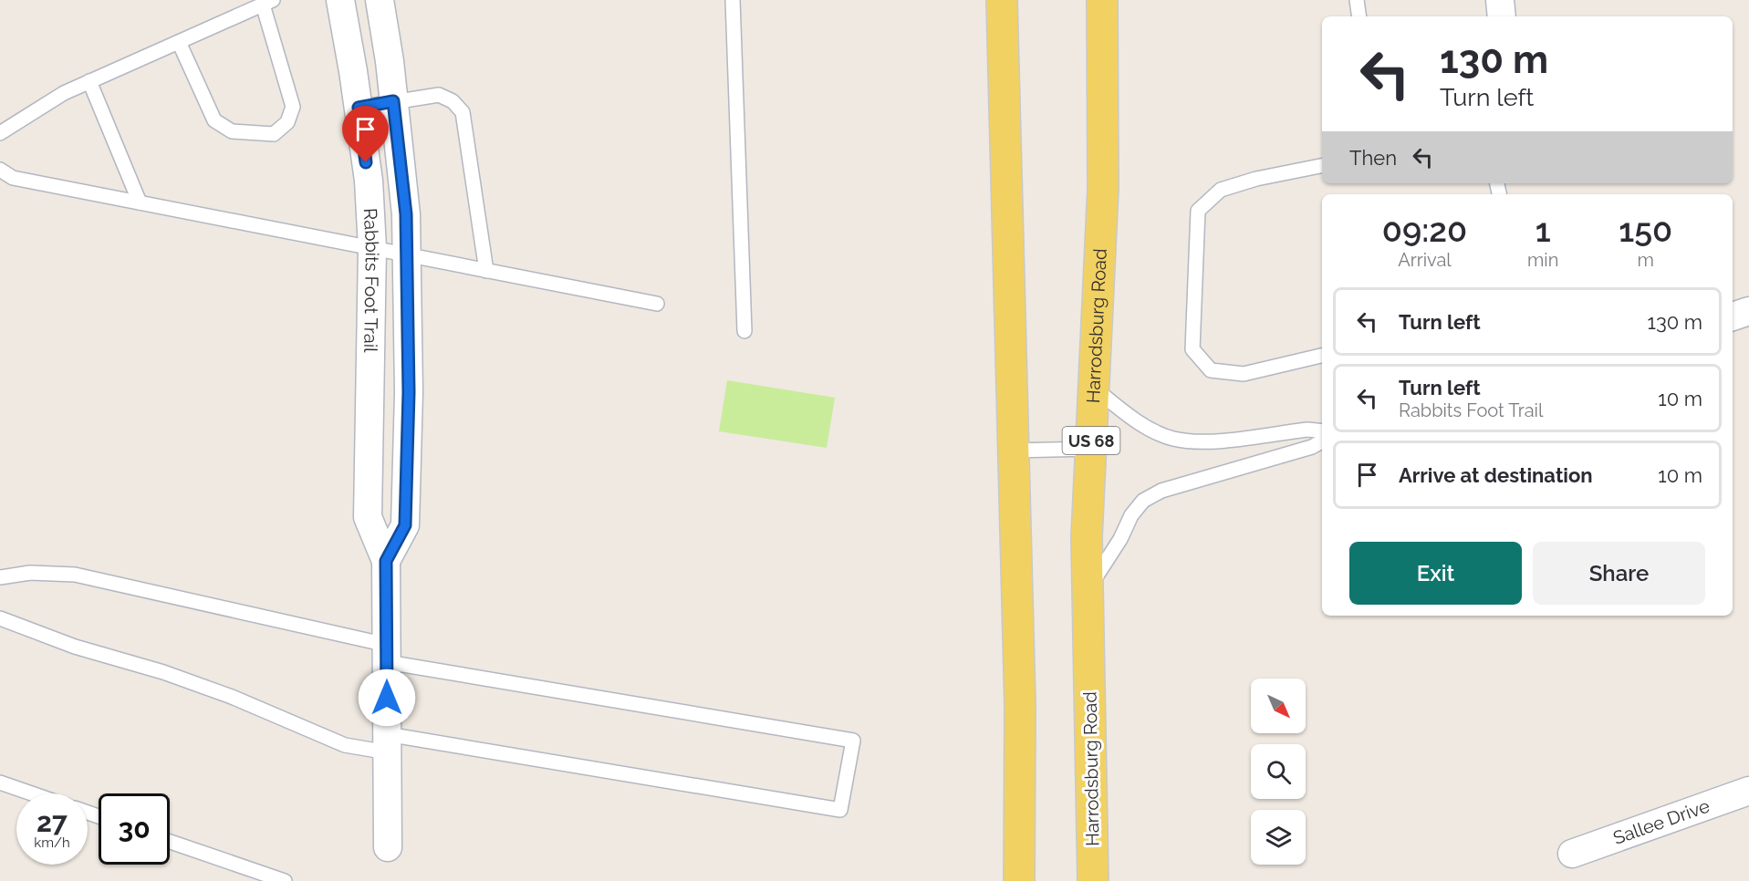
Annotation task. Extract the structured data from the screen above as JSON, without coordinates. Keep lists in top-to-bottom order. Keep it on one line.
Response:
{"streets":{"main road":["Harrodsburg Road","US 68"],"street":["Rabbits Foot Trail","Sallee Drive"]},"north":"bottom right","page":{"turn":["130 m","Turn left"],"then":"Then","eta":["09:20","Arrival","1","min","150","m"],"list":[{"name":"Turn left","value":"130 m"},{"name":"Turn left","note":"Rabbits Foot Trail","value":"10 m"},{"name":"Arrive at destination","value":"10 m"}],"buttons":["Exit","Share"],"speed":"27 km/h","limit":"30"}}
